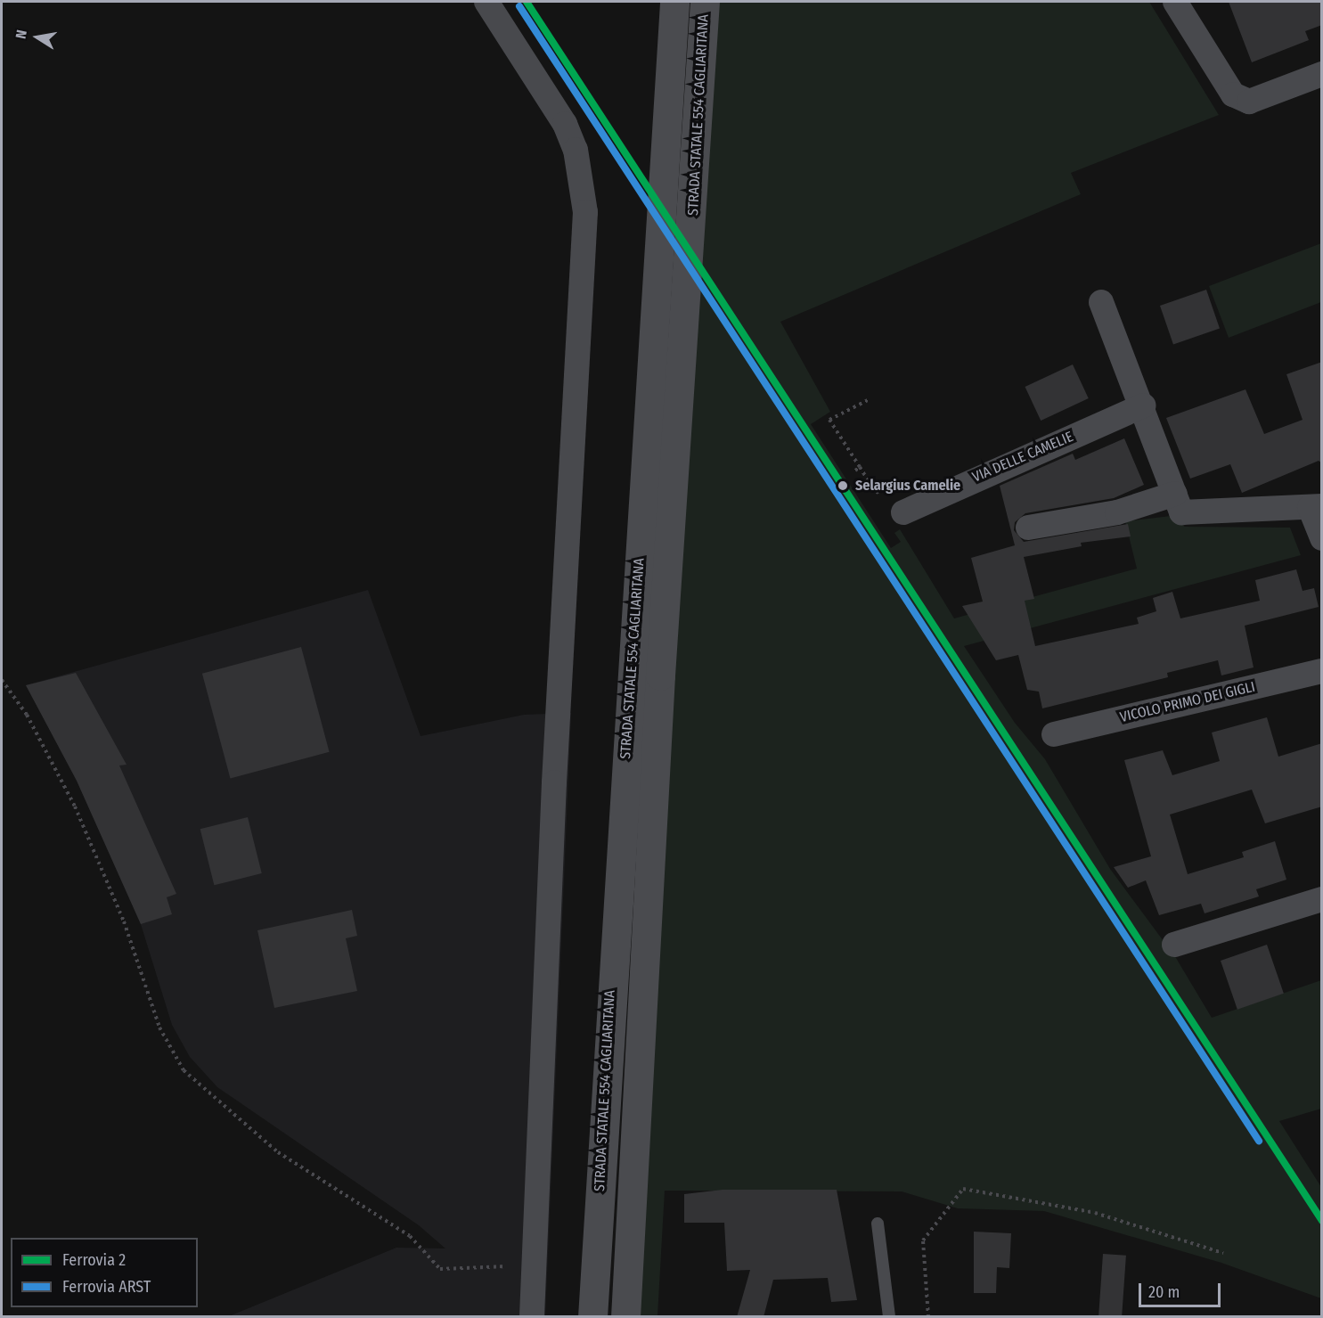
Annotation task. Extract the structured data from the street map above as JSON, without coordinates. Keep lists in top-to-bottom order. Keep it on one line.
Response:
{"streets":{"main road":["STRADA STATALE 554 CAGLIARITANA"],"street":["VIA DELLE CAMELIE","VICOLO PRIMO DEI GIGLI"]},"places":["Selargius Camelie"],"lines":["rail line 2","rail line ARST"],"legend":["Ferrovia 2","Ferrovia ARST"],"scale_bar":"20 m","north":"left"}
